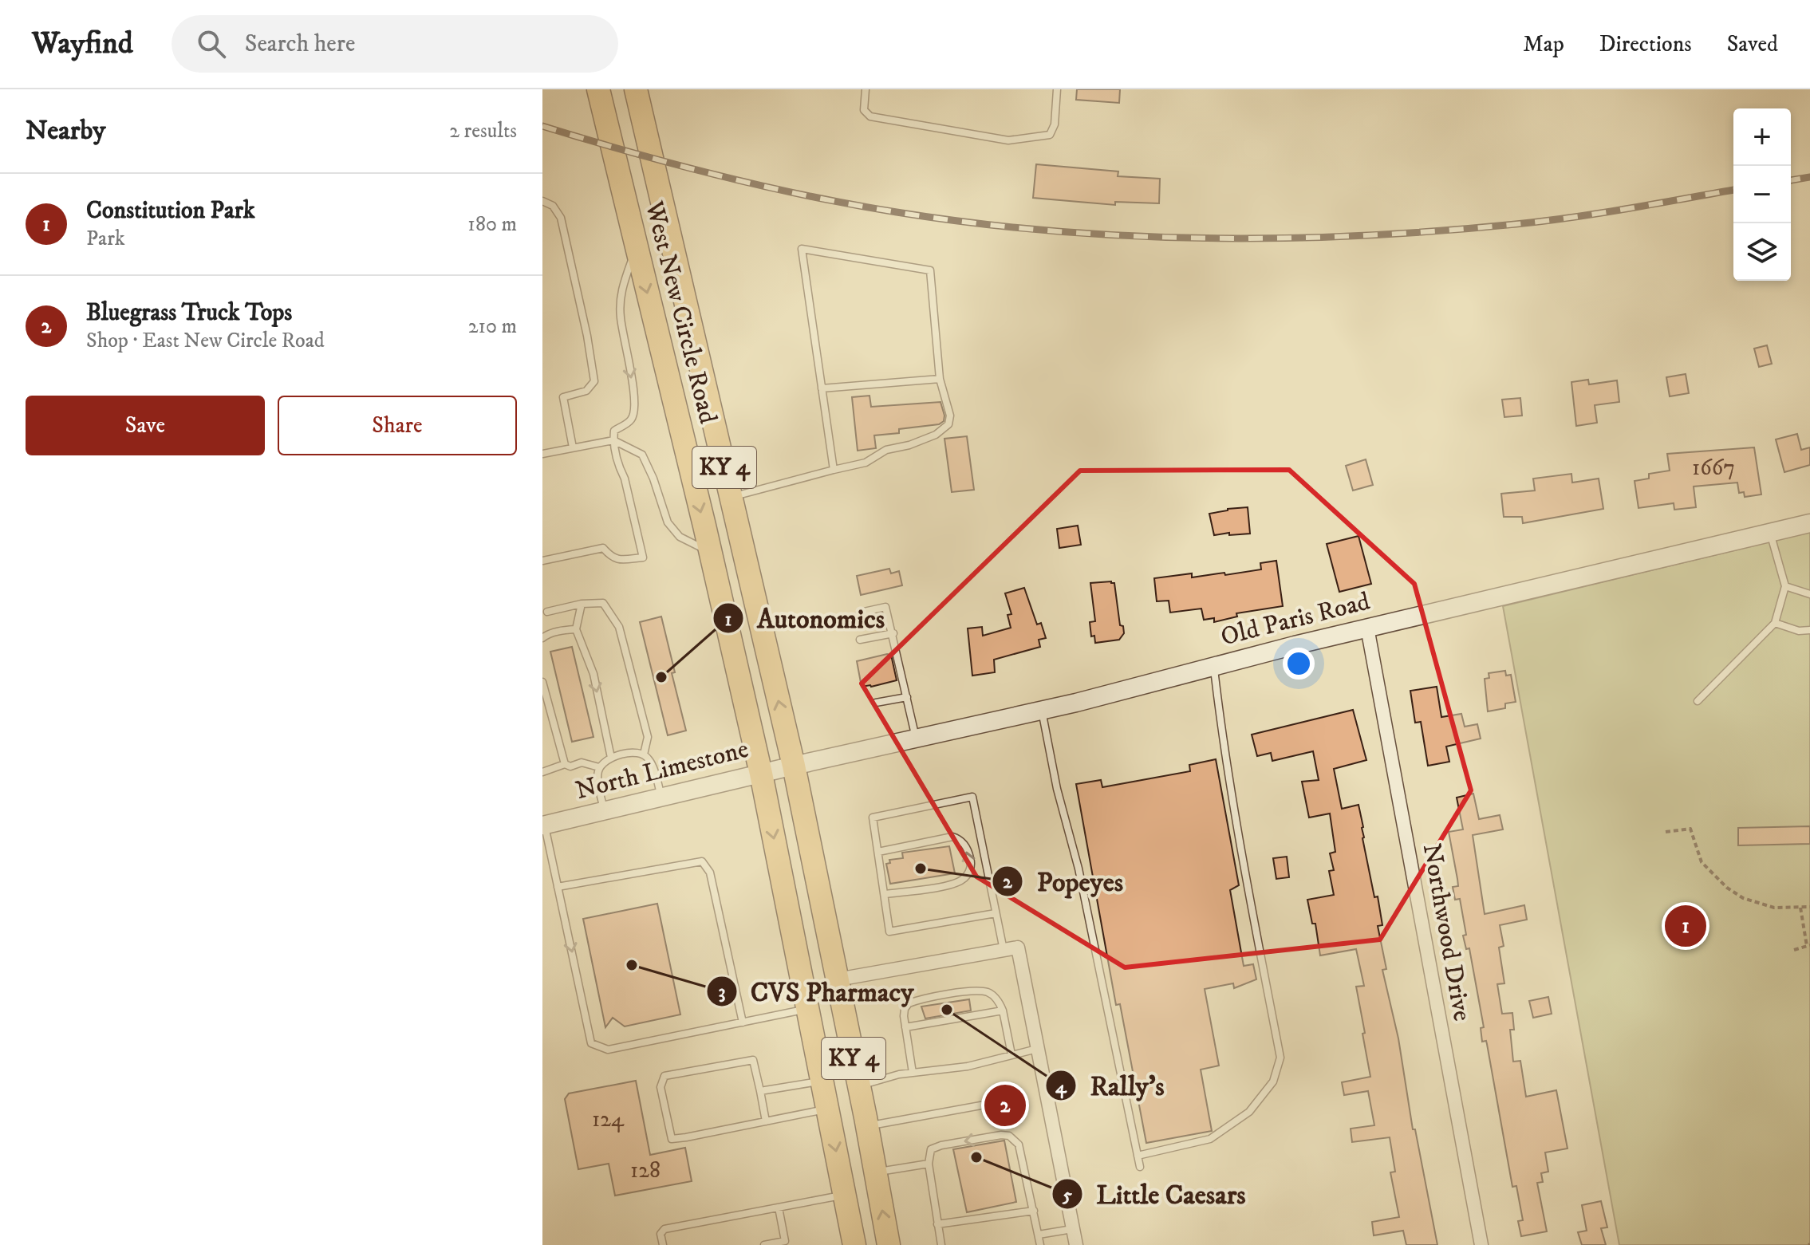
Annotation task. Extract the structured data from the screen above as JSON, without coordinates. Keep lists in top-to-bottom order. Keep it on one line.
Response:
{"streets":{"highway":["West New Circle Road","KY 4"],"street":["Old Paris Road","North Limestone","Northwood Drive"]},"crossings":[["West New Circle Road","KY 4"],["West New Circle Road","Old Paris Road"],["West New Circle Road","North Limestone"],["KY 4","Old Paris Road"],["KY 4","North Limestone"],["Old Paris Road","North Limestone"],["Old Paris Road","Northwood Drive"]],"places":["Autonomics","Popeyes","CVS Pharmacy","Rally's","Little Caesars"],"house_numbers":["1667","124","128"],"page":{"header":"Wayfind","search":"Search here","nav":["Map","Directions","Saved"],"heading":["Nearby","2 results"],"map_buttons":["+","−"],"list":[{"mark":"1","name":"Constitution Park","note":"Park","value":"180 m"},{"mark":"2","name":"Bluegrass Truck Tops","note":"Shop · East New Circle Road","value":"210 m"}],"buttons":["Save","Share"],"pins":["1","2"]}}
